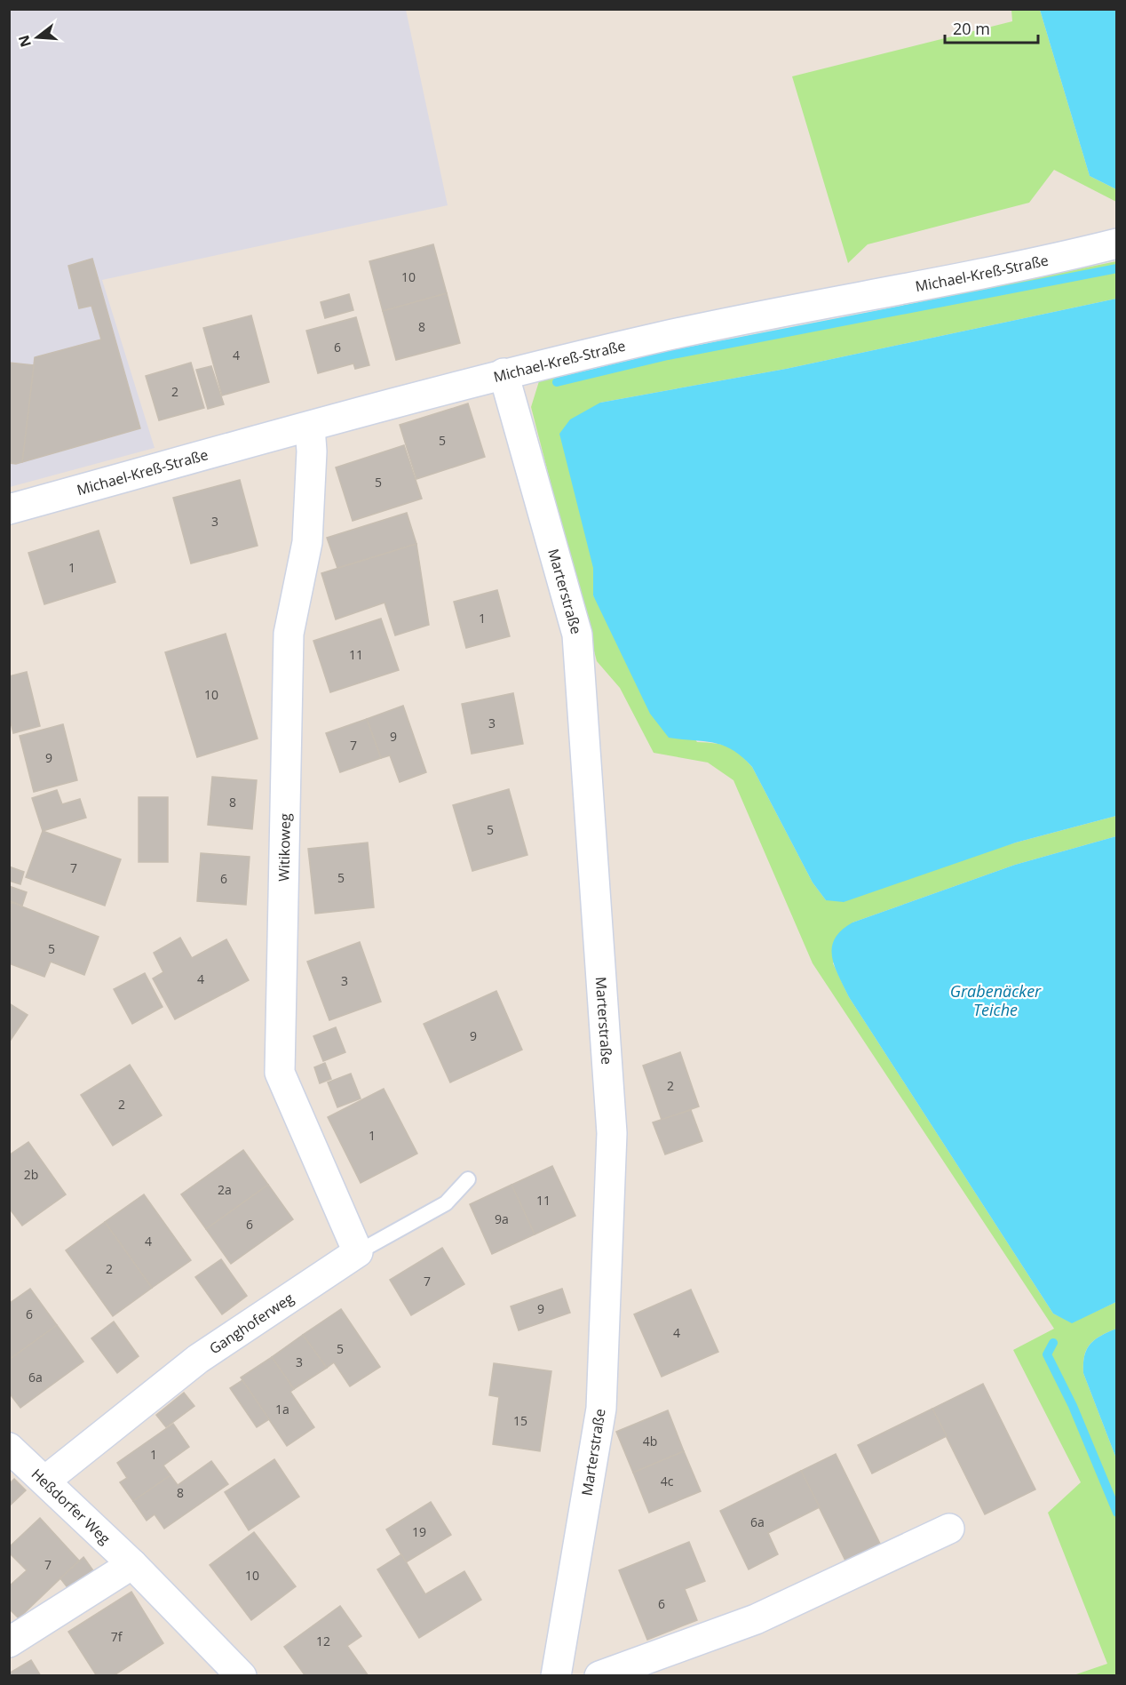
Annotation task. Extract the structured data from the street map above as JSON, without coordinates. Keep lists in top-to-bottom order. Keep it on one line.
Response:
{"streets":{"street":["Michael-Kreß-Straße","Marterstraße","Witikoweg","Ganghoferweg","Heßdorfer Weg"]},"crossings":[["Michael-Kreß-Straße","Marterstraße"],["Michael-Kreß-Straße","Witikoweg"],["Witikoweg","Ganghoferweg"],["Ganghoferweg","Heßdorfer Weg"]],"water":["Grabenäcker Teiche"],"house_numbers":["10","8","6","4","2","5","5","3","1","1","11","10","3","9","7","9","8","5","7","5","6","5","4","3","9","2","2","1","2b","2a","11","9a","6","4","2","7","9","6","4","5","3","6a","1a","15","4b","1","4c","8","6a","19","7","10","6","7f","12"],"scale_bar":"20 m","north":"left"}
